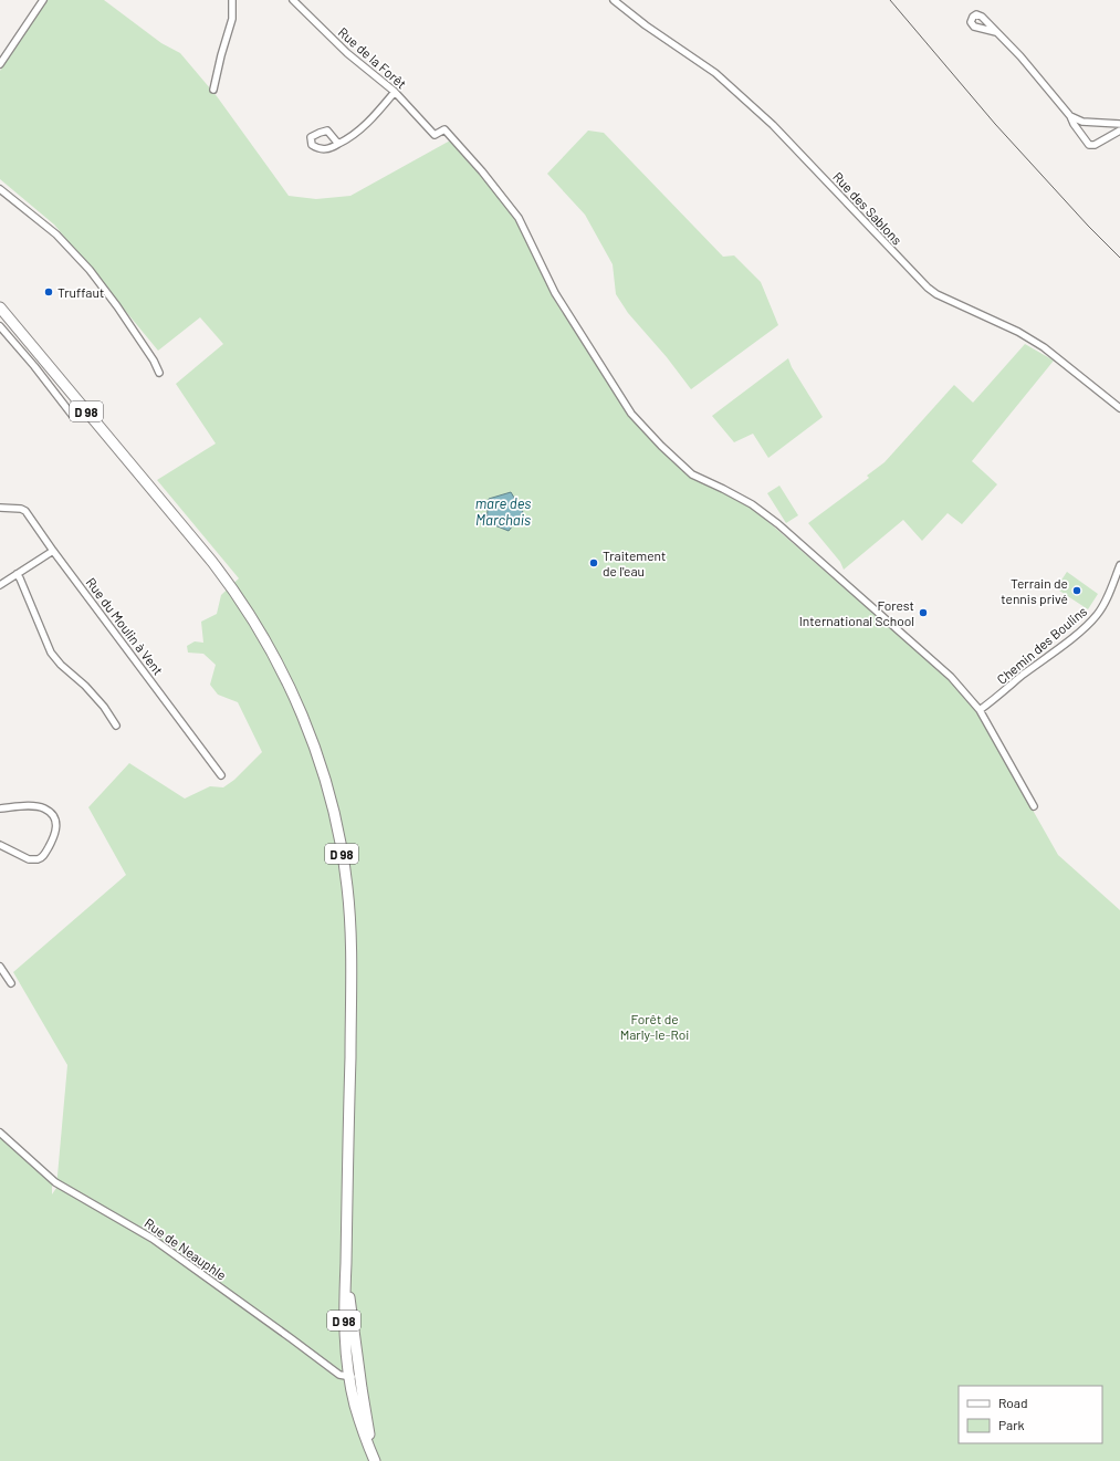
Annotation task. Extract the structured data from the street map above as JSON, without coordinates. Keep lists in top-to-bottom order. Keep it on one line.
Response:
{"streets":{"main road":["D 98"],"street":["Rue de la Forêt","Rue des Sablons","Rue du Moulin à Vent","Chemin des Boulins","Rue de Neauphle"]},"crossings":[["Rue de la Forêt","Chemin des Boulins"],["D 98","Rue de Neauphle"]],"water":["mare des Marchais"],"parks":["Forêt de Marly-le-Roi"],"places":["Truffaut","Traitement de l'eau","Terrain de tennis privé","Forest International School"],"legend":["Road","Park"]}
